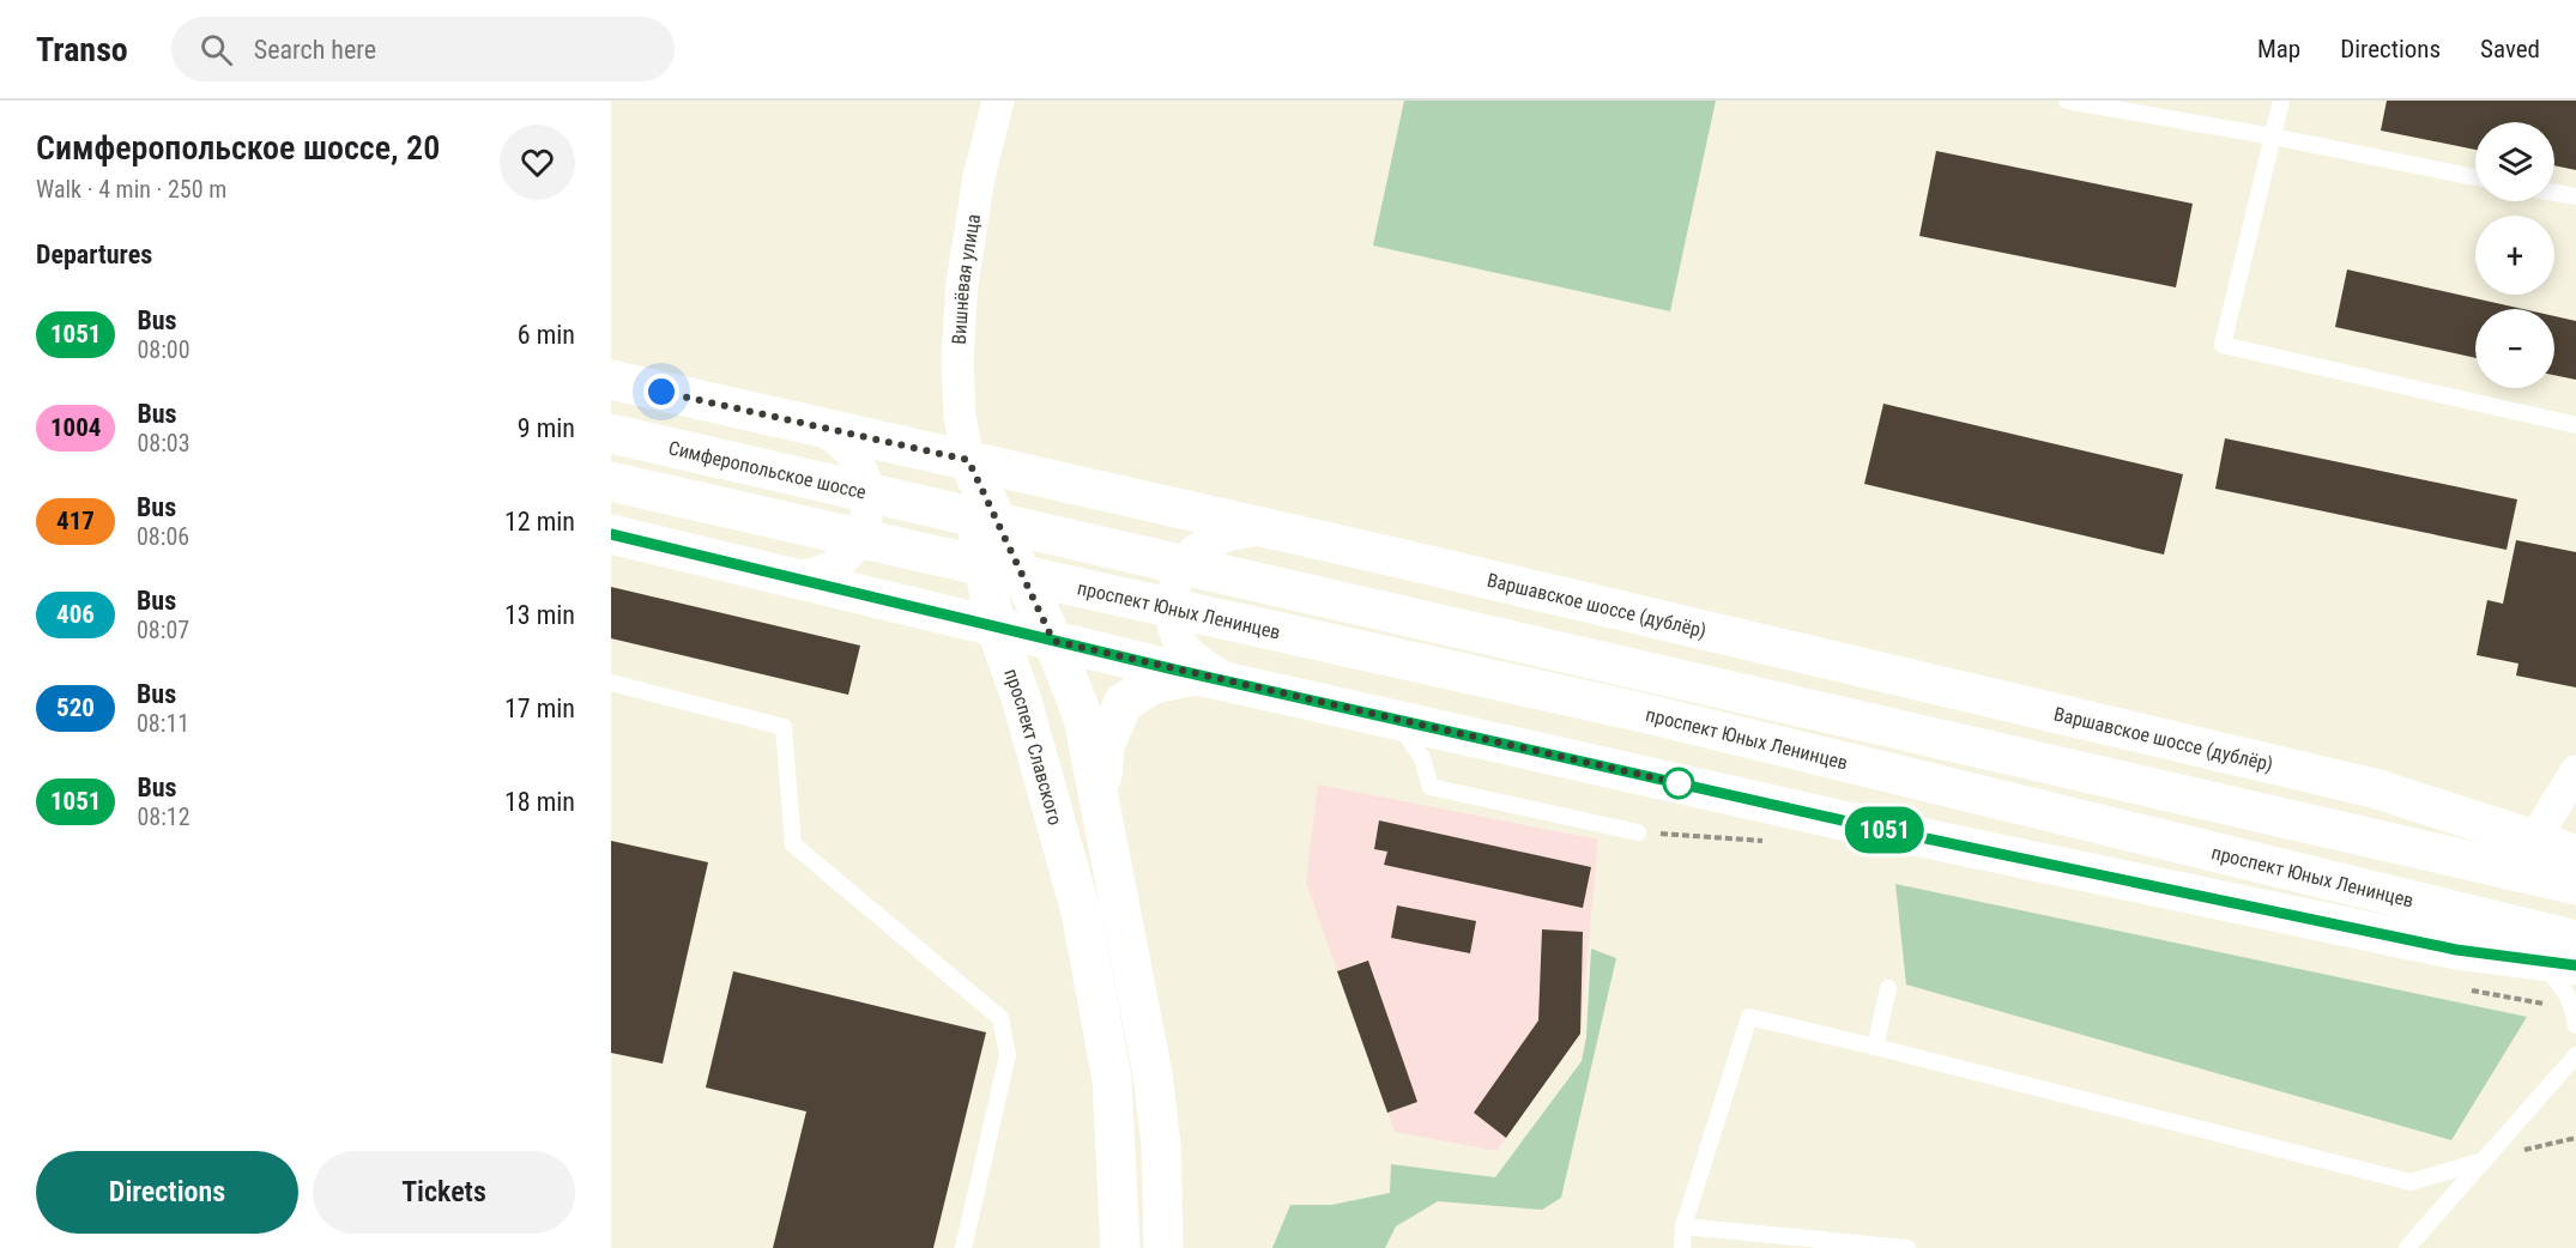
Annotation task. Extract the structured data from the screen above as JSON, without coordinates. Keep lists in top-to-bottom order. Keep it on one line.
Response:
{"streets":{"main road":["Симферопольское шоссе","Варшавское шоссе (дублёр)","проспект Юных Ленинцев","проспект Славского"],"street":["Вишнёвая улица"]},"crossings":[["Вишнёвая улица","Варшавское шоссе (дублёр)"],["Вишнёвая улица","проспект Славского"],["Симферопольское шоссе","проспект Юных Ленинцев"],["Варшавское шоссе (дублёр)","проспект Славского"]],"lines":["bus line 1051"],"page":{"header":"Transo","search":"Search here","nav":["Map","Directions","Saved"],"heading":[["Симферопольское шоссе, 20","Walk · 4 min · 250 m"],"Departures"],"on_map":"1051","map_buttons":["+","−"],"list":[{"mark":"1051","name":"Bus","note":"08:00","value":"6 min"},{"mark":"1004","name":"Bus","note":"08:03","value":"9 min"},{"mark":"417","name":"Bus","note":"08:06","value":"12 min"},{"mark":"406","name":"Bus","note":"08:07","value":"13 min"},{"mark":"520","name":"Bus","note":"08:11","value":"17 min"},{"mark":"1051","name":"Bus","note":"08:12","value":"18 min"}],"buttons":["Directions","Tickets"]}}
